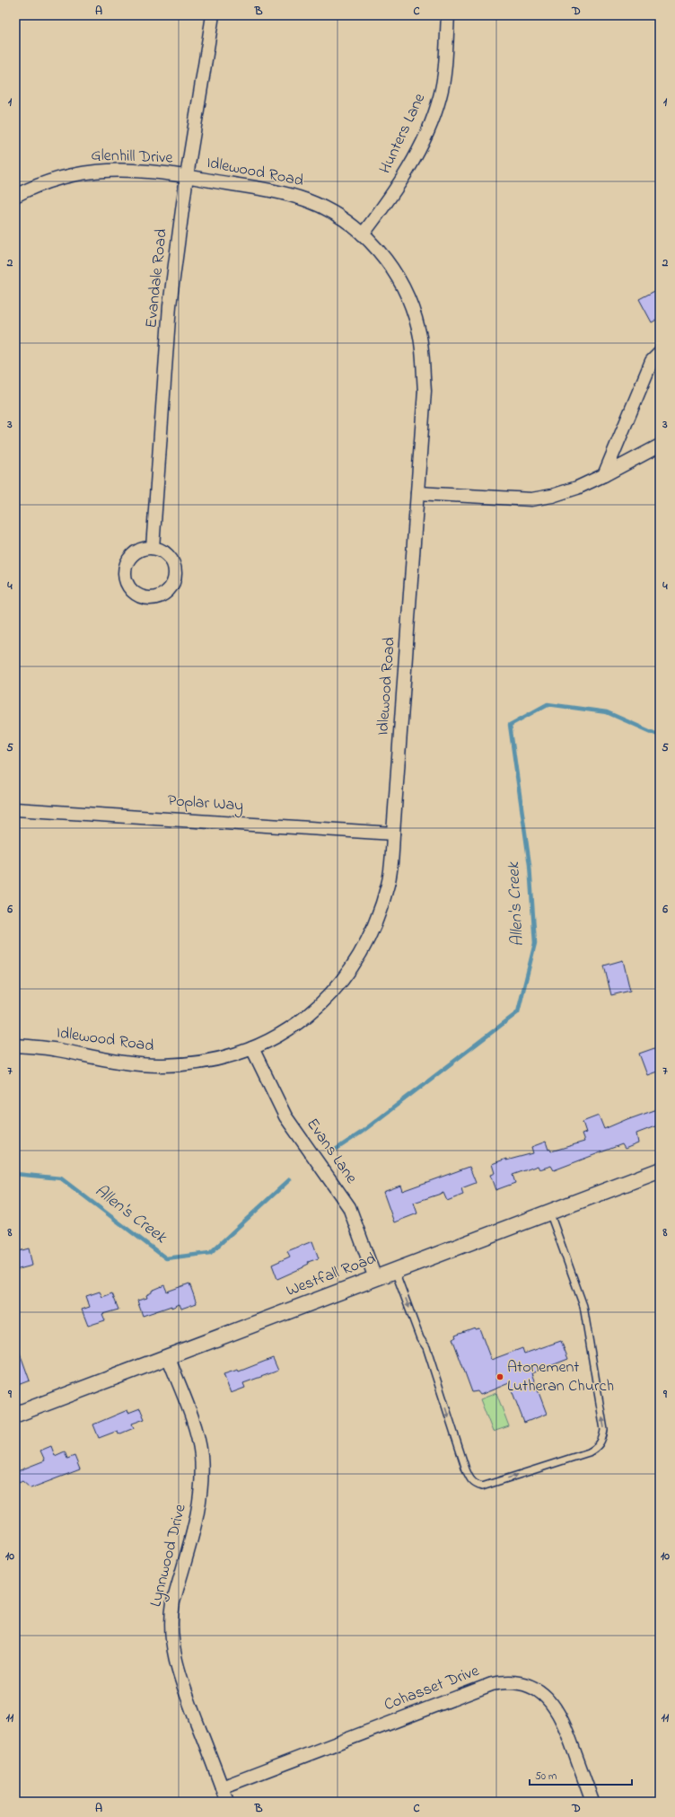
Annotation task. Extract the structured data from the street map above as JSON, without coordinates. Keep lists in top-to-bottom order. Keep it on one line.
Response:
{"streets":{"street":["Hunters Lane","Glenhill Drive","Idlewood Road","Evandale Road","Poplar Way","Evans Lane","Westfall Road","Lynnwood Drive","Cohasset Drive"]},"crossings":[["Hunters Lane","Idlewood Road"],["Glenhill Drive","Idlewood Road"],["Glenhill Drive","Evandale Road"],["Idlewood Road","Evandale Road"],["Idlewood Road","Poplar Way"],["Idlewood Road","Evans Lane"],["Evans Lane","Westfall Road"],["Westfall Road","Lynnwood Drive"],["Lynnwood Drive","Cohasset Drive"]],"water":["Allen's Creek"],"places":["Atonement Lutheran Church"],"scale_bar":"50 m","grid":{"columns":["A","B","C","D"],"rows":["1","2","3","4","5","6","7","8","9","10","11"]}}
